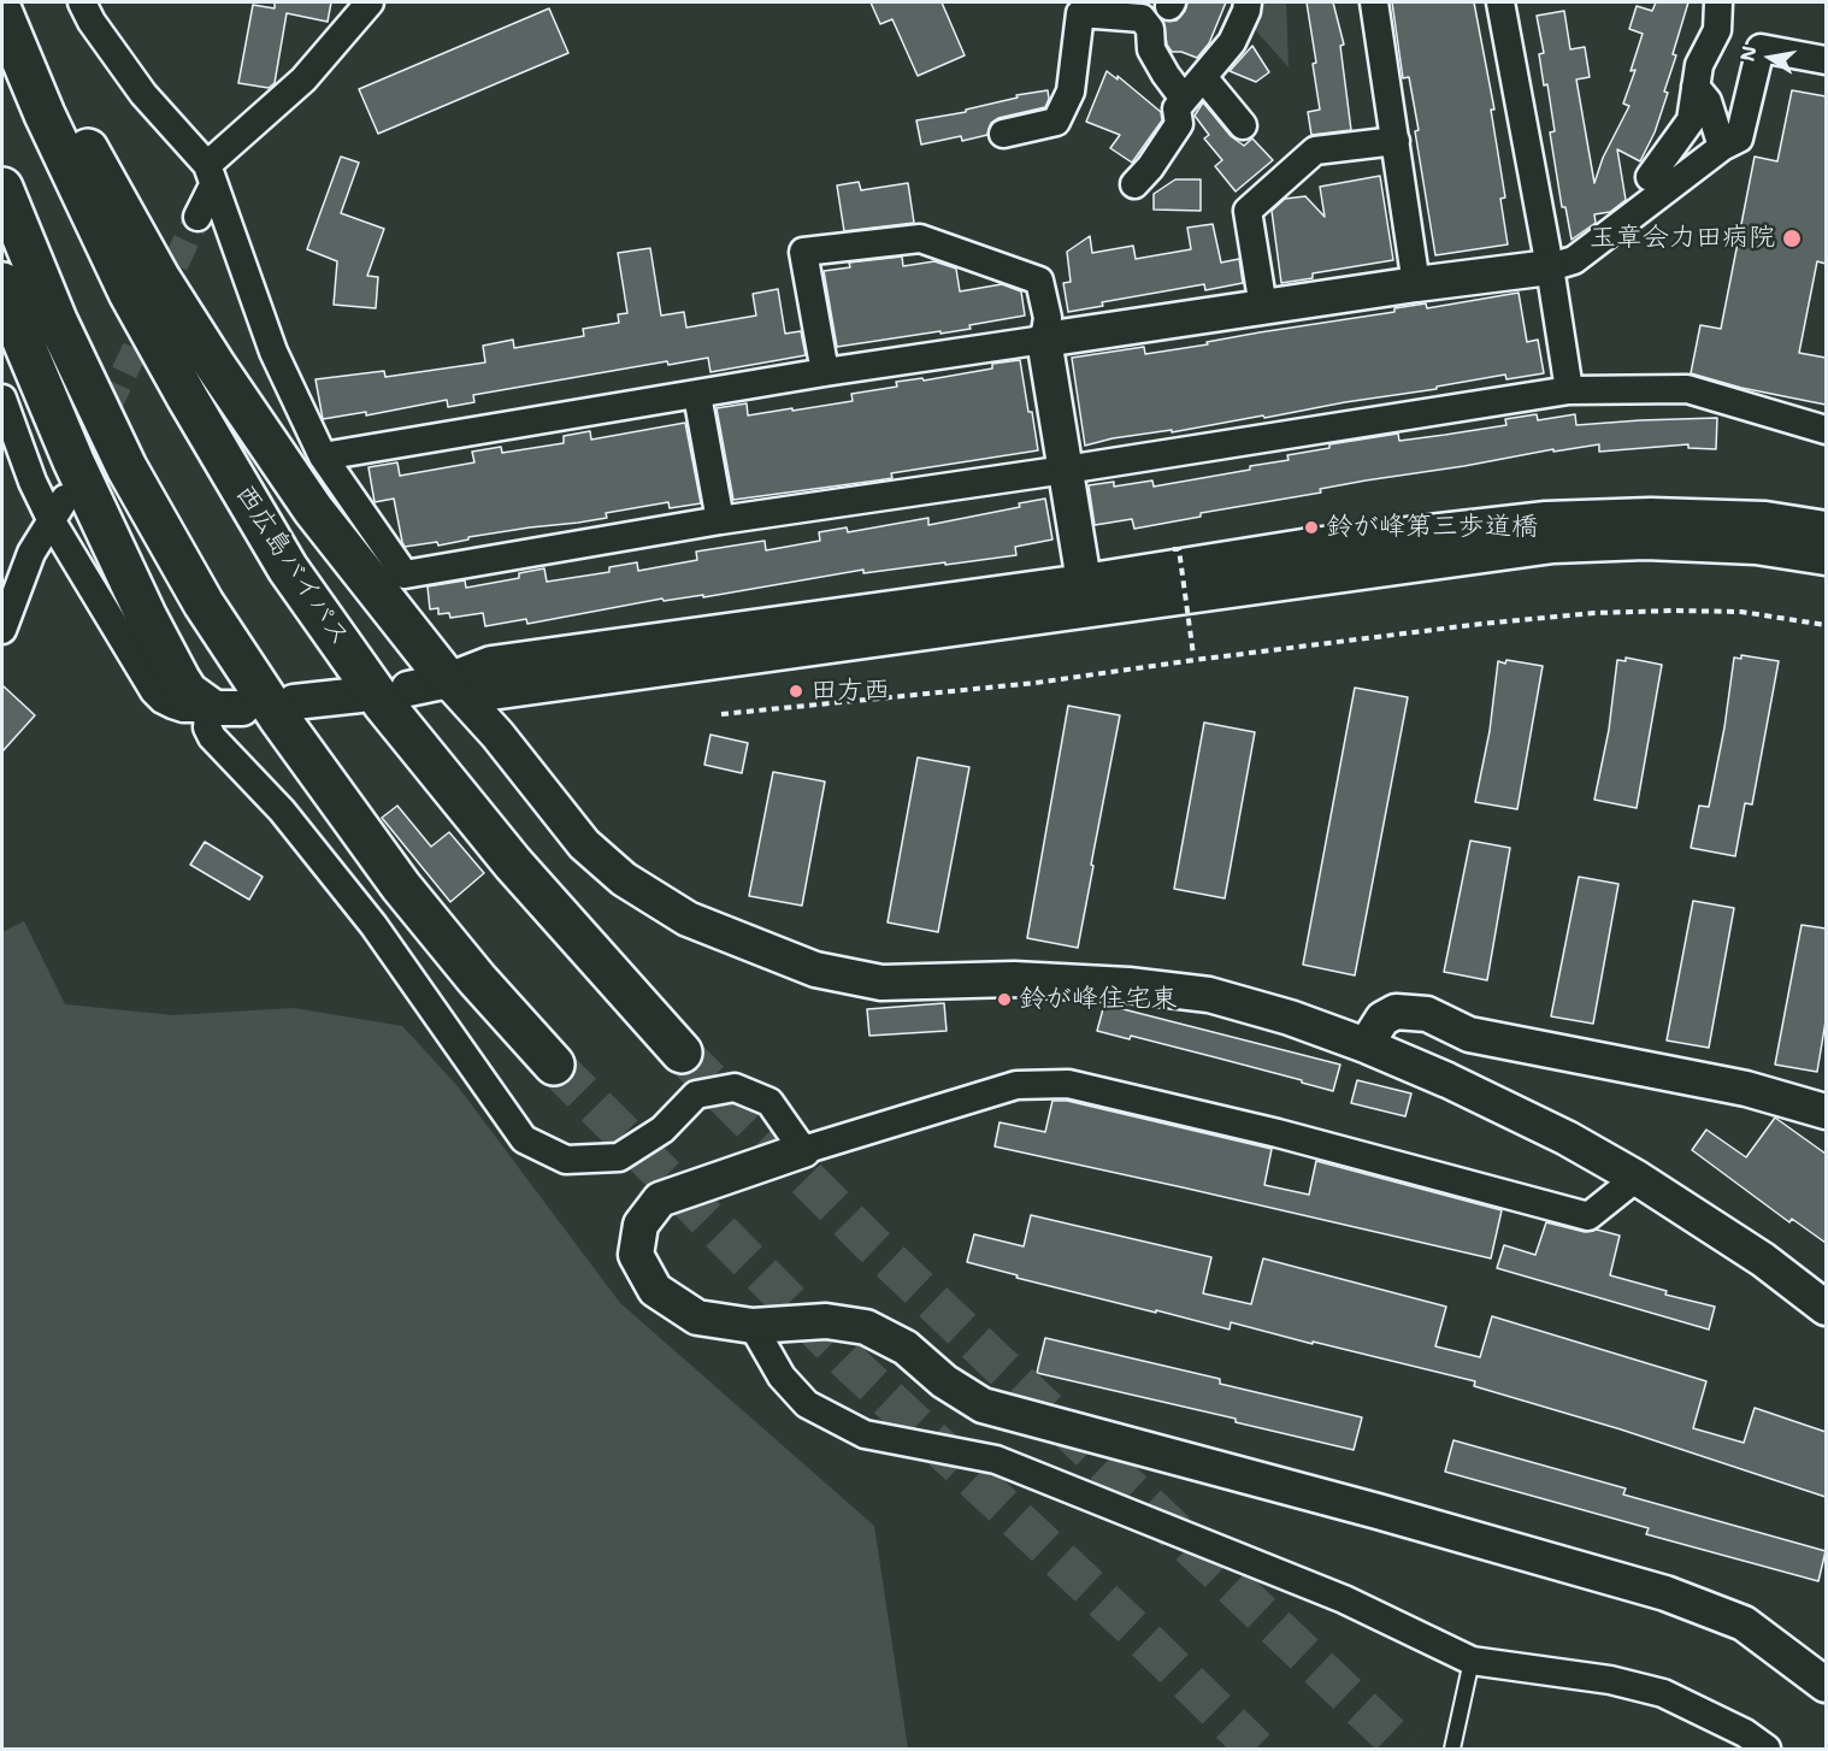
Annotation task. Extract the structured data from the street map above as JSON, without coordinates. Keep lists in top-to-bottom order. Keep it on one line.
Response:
{"streets":{"highway":["西広島バイパス"]},"places":["玉章会力田病院","鈴が峰第三歩道橋","田方西","鈴が峰住宅東"],"north":"left"}
